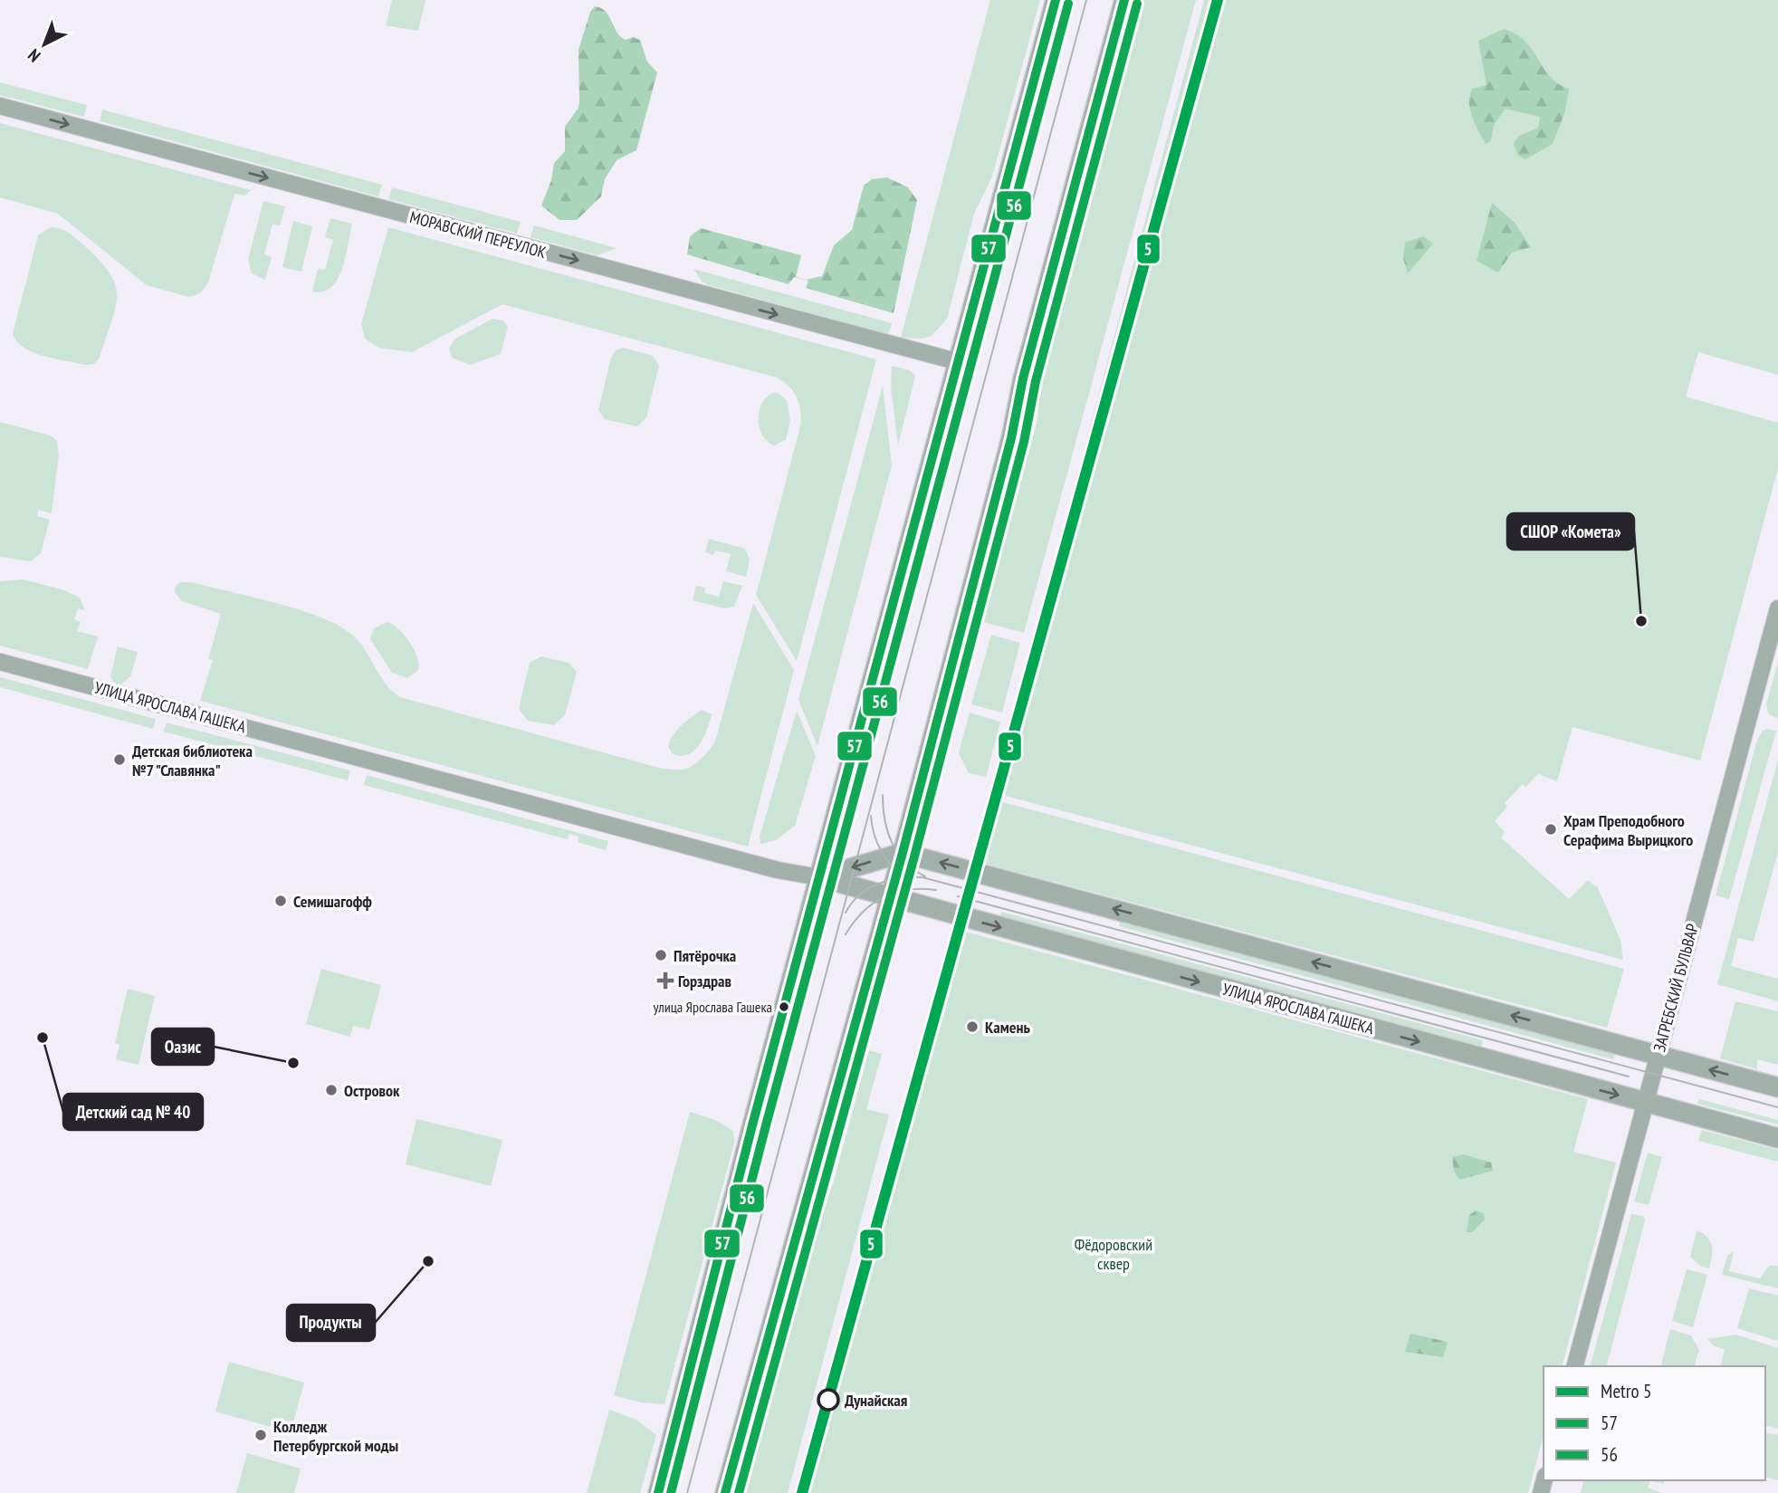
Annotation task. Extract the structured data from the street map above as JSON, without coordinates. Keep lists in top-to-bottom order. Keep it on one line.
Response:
{"streets":{"street":["МОРАВСКИЙ ПЕРЕУЛОК","УЛИЦА ЯРОСЛАВА ГАШЕКА","ЗАГРЕБСКИЙ БУЛЬВАР"]},"crossings":[["УЛИЦА ЯРОСЛАВА ГАШЕКА","ЗАГРЕБСКИЙ БУЛЬВАР"]],"one_way":["МОРАВСКИЙ ПЕРЕУЛОК"],"parks":["Фёдоровский сквер"],"places":{"other":["СШОР «Комета»","Детская библиотека №7 \"Славянка\"","Храм Преподобного Серафима Вырицкого","Семишагофф","Пятёрочка","улица Ярослава Гашека","Камень","Детский сад № 40","Оазис","Островок","Продукты","Дунайская","Колледж Петербургской моды"],"health":["Горздрав"]},"lines":["metro line 5","transit line 57","transit line 56"],"legend":["Metro 5","57","56"],"north":"bottom left"}
